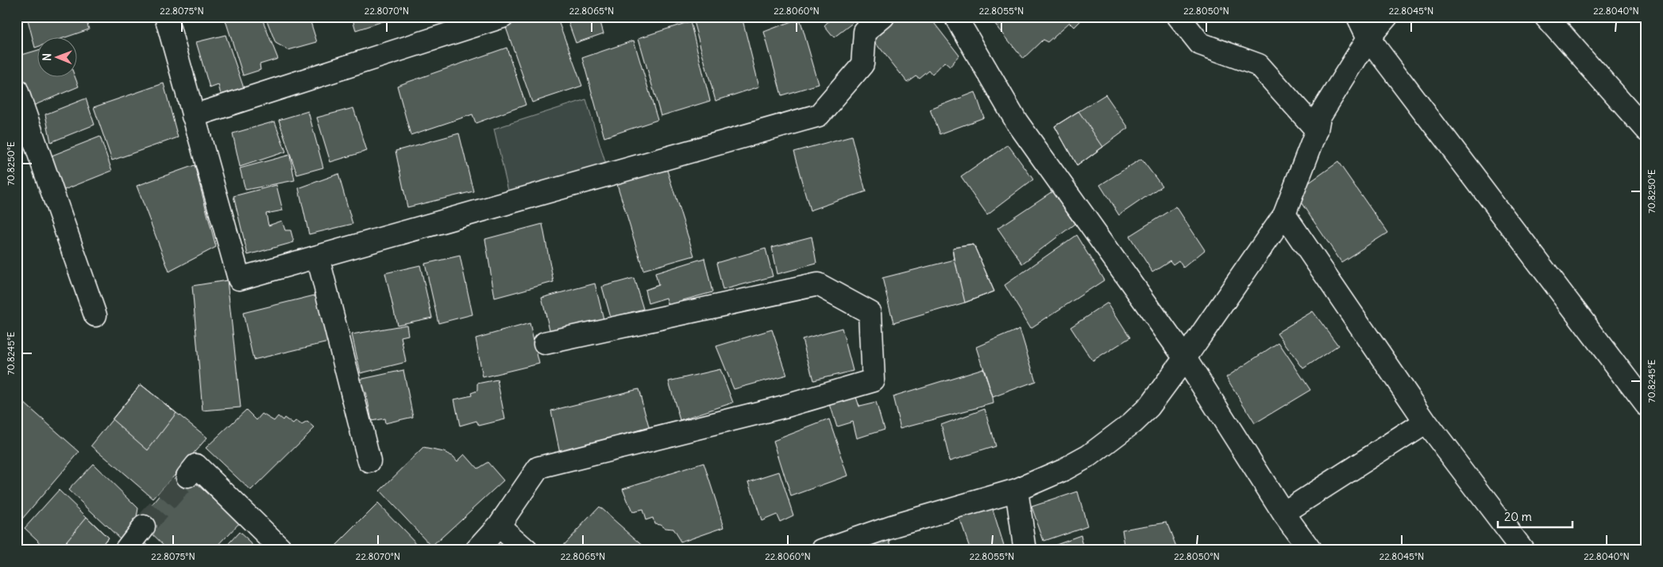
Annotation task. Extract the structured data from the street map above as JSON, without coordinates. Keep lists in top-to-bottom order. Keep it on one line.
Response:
{"scale_bar":"20 m","north":"left","coordinates":["22.8075°N","22.8070°N","22.8065°N","22.8060°N","22.8055°N","22.8050°N","22.8045°N","22.8040°N","70.8250°E","70.8245°E"]}
